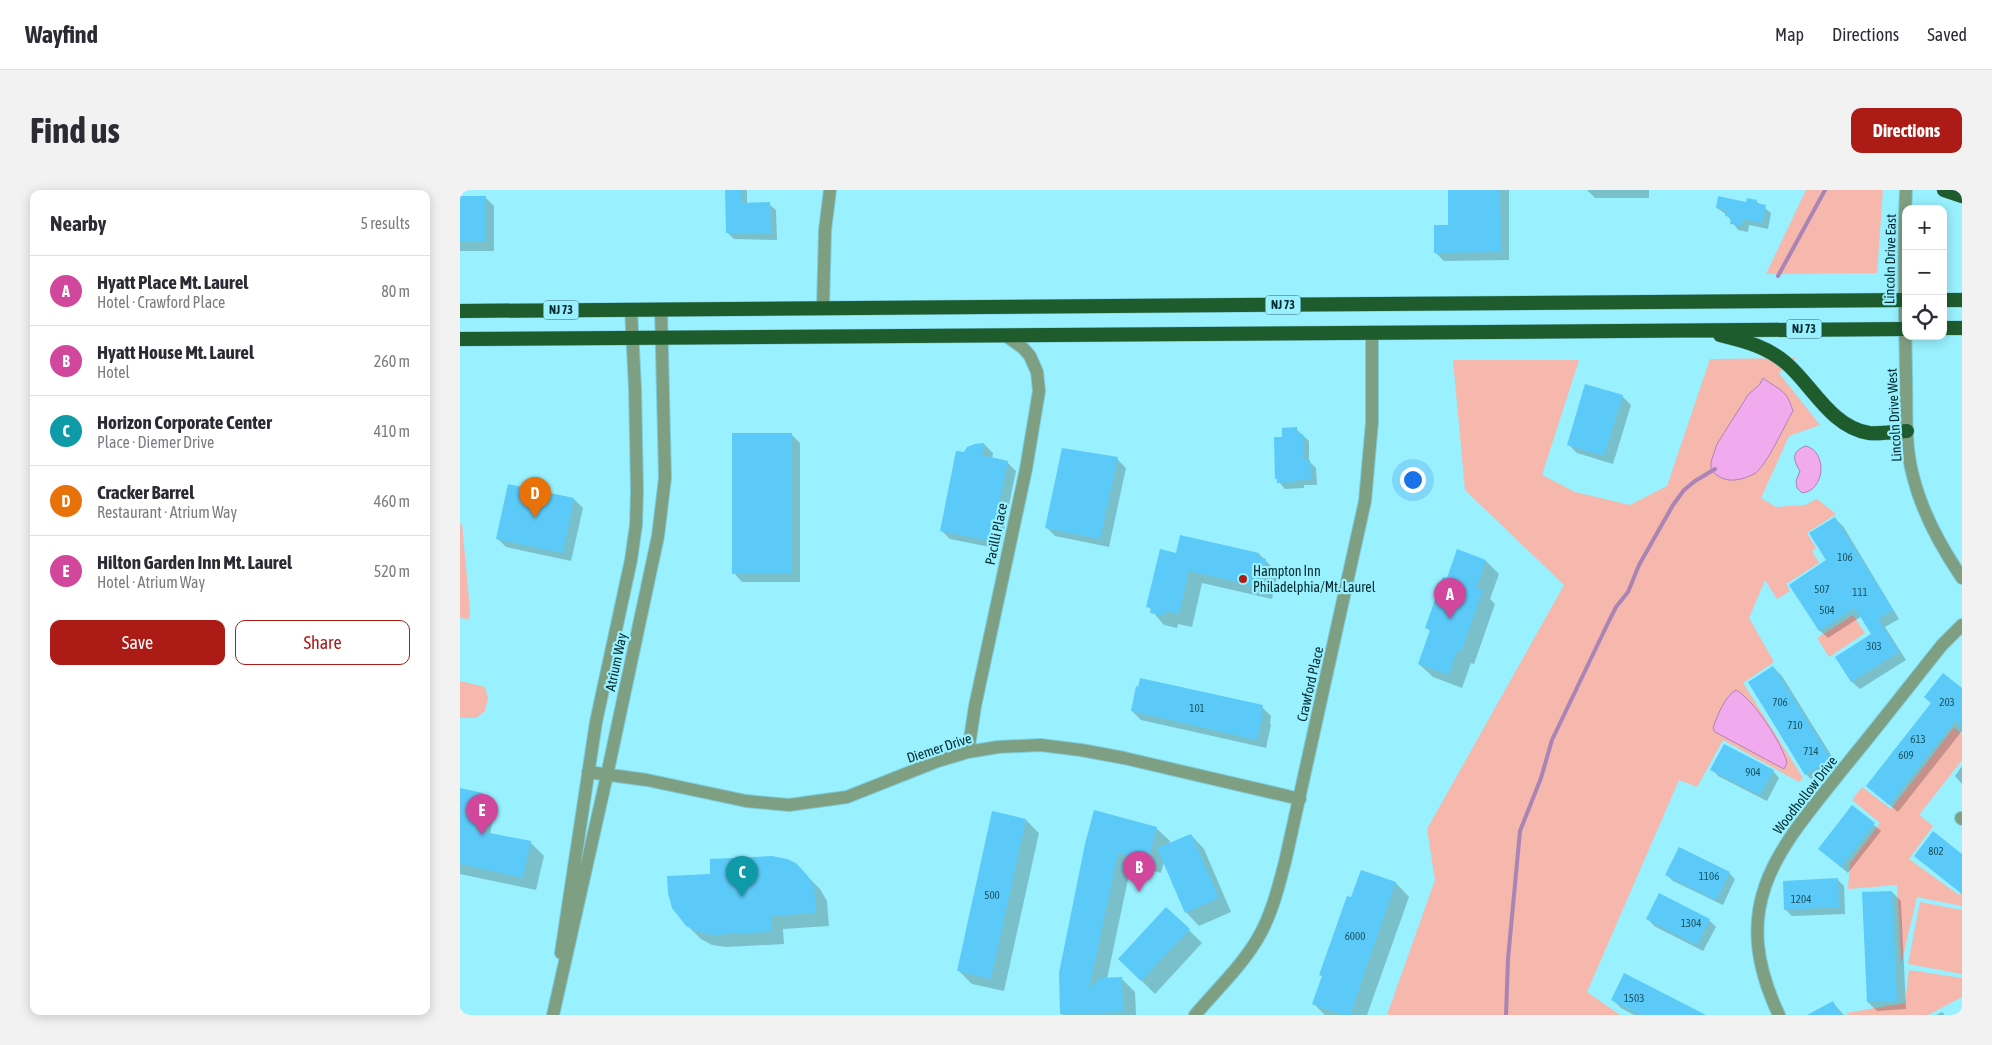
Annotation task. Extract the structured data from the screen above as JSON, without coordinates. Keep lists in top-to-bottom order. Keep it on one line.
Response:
{"streets":{"highway":["NJ 73"],"street":["Lincoln Drive East","Lincoln Drive West","Pacilli Place","Atrium Way","Crawford Place","Diemer Drive","Woodhollow Drive"]},"crossings":[["NJ 73","Pacilli Place"],["NJ 73","Atrium Way"],["NJ 73","Crawford Place"],["Pacilli Place","Diemer Drive"],["Atrium Way","Diemer Drive"],["Crawford Place","Diemer Drive"]],"places":["Hampton Inn Philadelphia/Mt. Laurel"],"house_numbers":["106","507","111","504","303","706","203","101","710","613","714","609","904","802","1106","500","1204","1304","6000","1503"],"page":{"header":"Wayfind","nav":["Map","Directions","Saved"],"buttons":["Directions",["Save","Share"]],"title":"Find us","heading":["Nearby","5 results"],"map_buttons":["+","−"],"list":[{"mark":"A","name":"Hyatt Place Mt. Laurel","note":"Hotel · Crawford Place","value":"80 m"},{"mark":"B","name":"Hyatt House Mt. Laurel","note":"Hotel","value":"260 m"},{"mark":"C","name":"Horizon Corporate Center","note":"Place · Diemer Drive","value":"410 m"},{"mark":"D","name":"Cracker Barrel","note":"Restaurant · Atrium Way","value":"460 m"},{"mark":"E","name":"Hilton Garden Inn Mt. Laurel","note":"Hotel · Atrium Way","value":"520 m"}],"pins":["D","A","E","B","C"]}}
